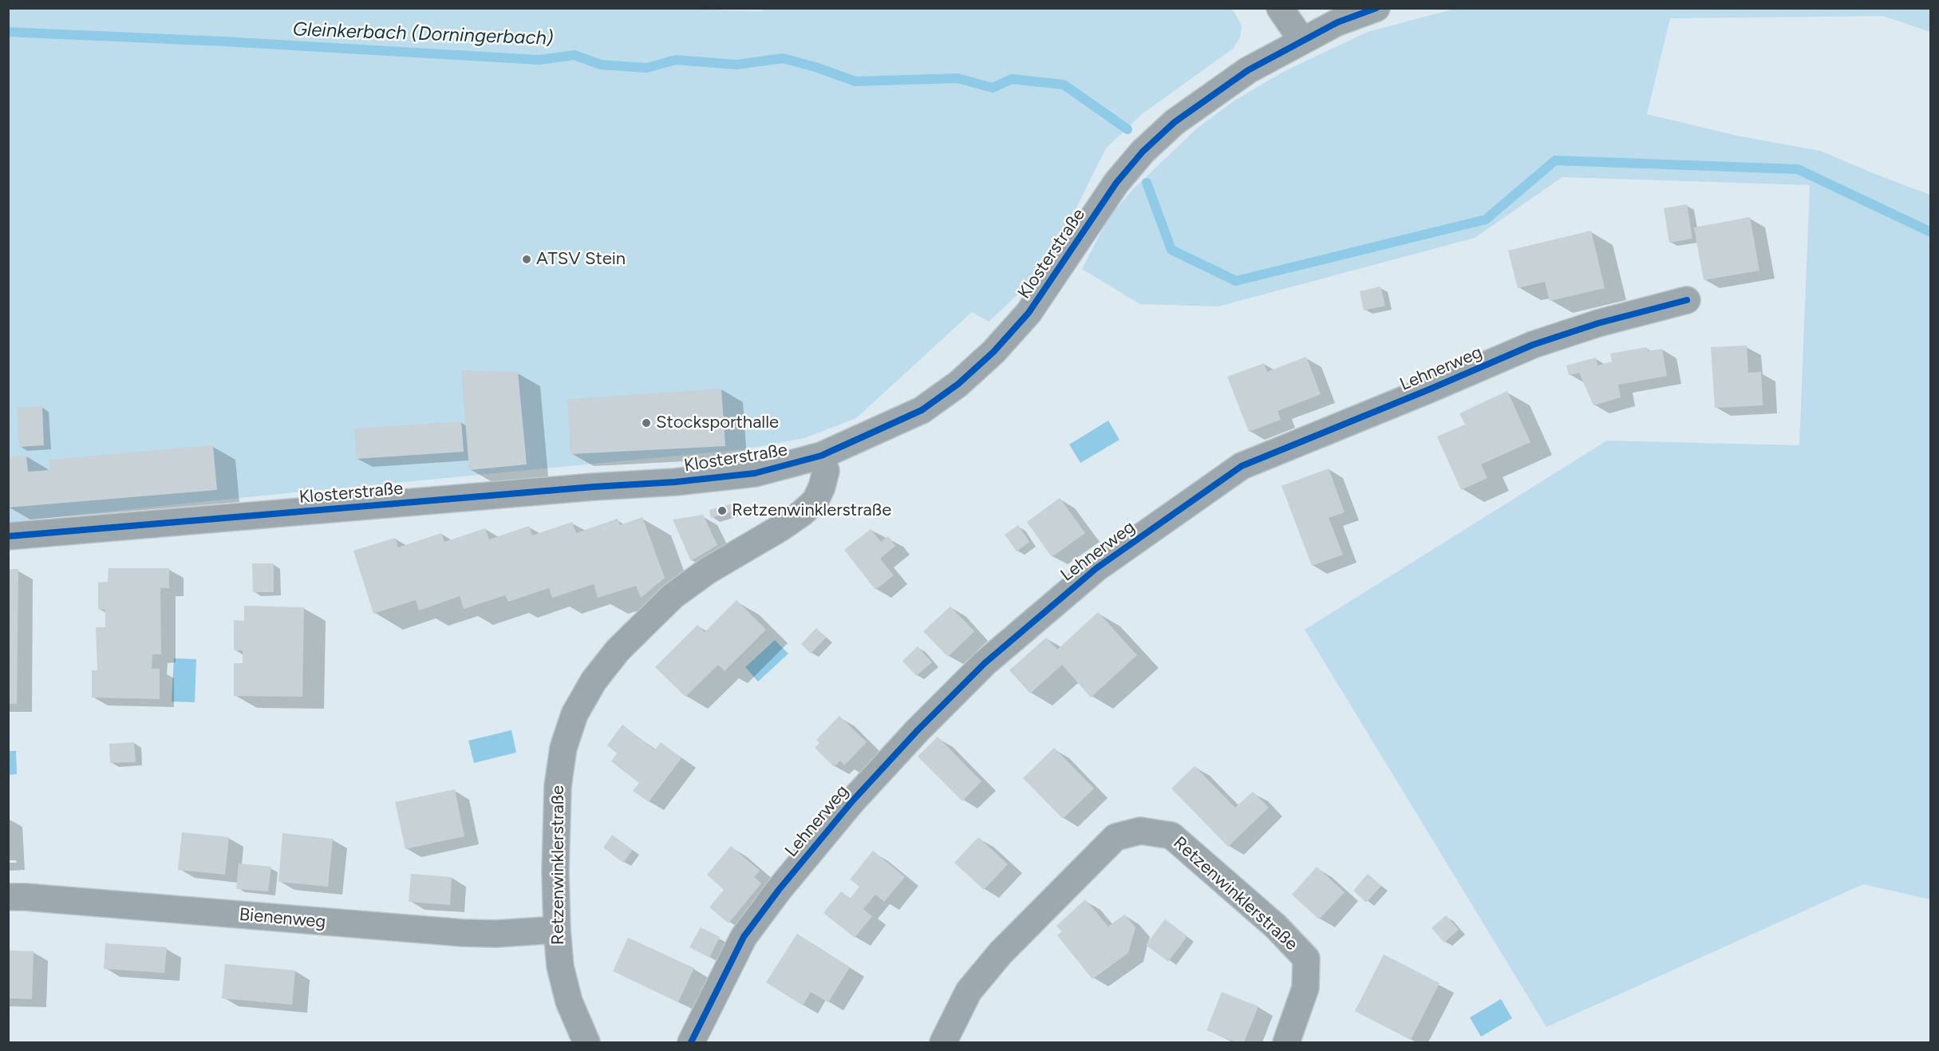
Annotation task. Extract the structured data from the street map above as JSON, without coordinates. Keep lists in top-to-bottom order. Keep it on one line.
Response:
{"streets":{"street":["Klosterstraße","Lehnerweg","Retzenwinklerstraße","Bienenweg"]},"crossings":[["Klosterstraße","Retzenwinklerstraße"],["Retzenwinklerstraße","Bienenweg"]],"water":["Gleinkerbach (Dorningerbach)"],"places":["ATSV Stein","Stocksporthalle","Retzenwinklerstraße"]}
